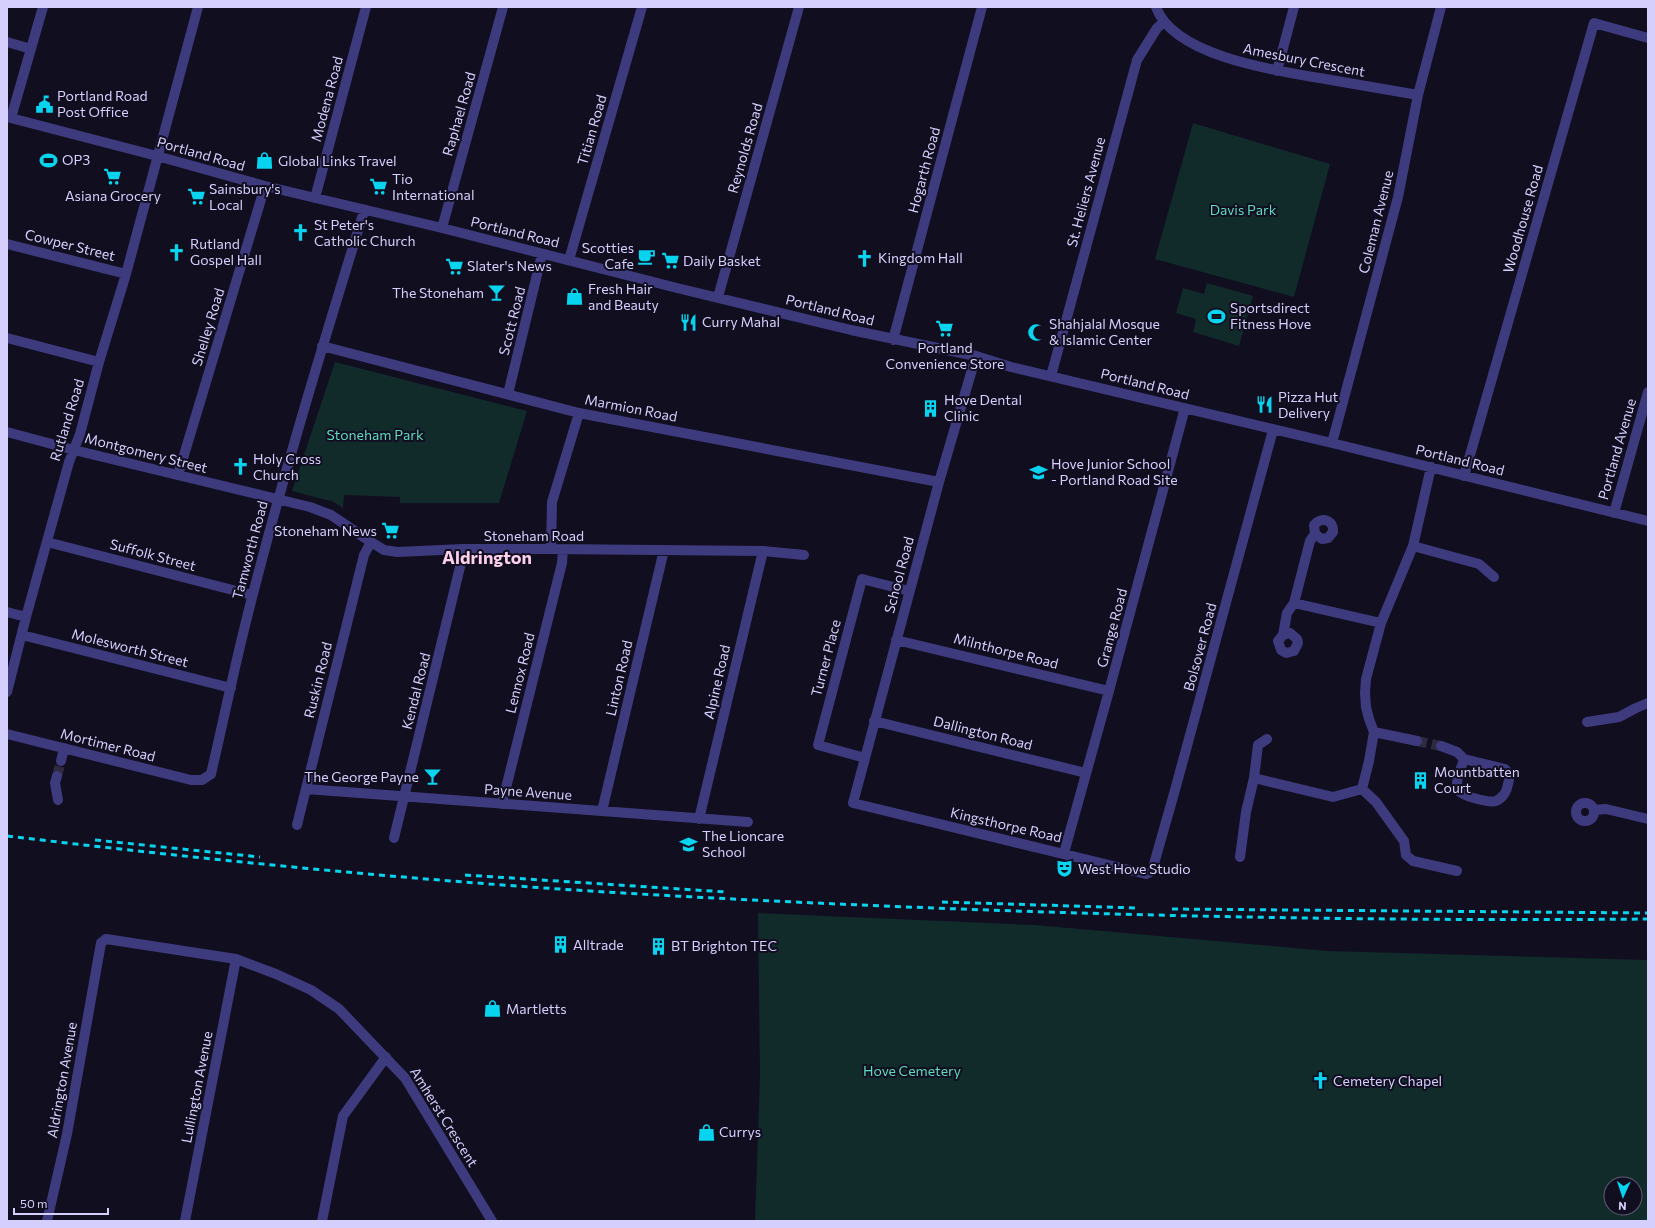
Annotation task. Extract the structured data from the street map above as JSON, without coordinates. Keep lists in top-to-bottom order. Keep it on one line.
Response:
{"streets":{"street":["Amesbury Crescent","Modena Road","Raphael Road","Titian Road","Reynolds Road","Portland Road","Hogarth Road","St. Heliers Avenue","Woodhouse Road","Coleman Avenue","Cowper Street","Scott Road","Shelley Road","Marmion Road","Rutland Road","Portland Avenue","Montgomery Street","Stoneham Road","Tamworth Road","Suffolk Street","School Road","Grange Road","Bolsover Road","Molesworth Street","Milnthorpe Road","Turner Place","Lennox Road","Linton Road","Ruskin Road","Alpine Road","Kendal Road","Dallington Road","Mortimer Road","Payne Avenue","Kingsthorpe Road","Aldrington Avenue","Lullington Avenue","Amherst Crescent"]},"crossings":[["Amesbury Crescent","St. Heliers Avenue"],["Amesbury Crescent","Coleman Avenue"],["Modena Road","Portland Road"],["Raphael Road","Portland Road"],["Titian Road","Portland Road"],["Reynolds Road","Portland Road"],["Portland Road","Hogarth Road"],["Portland Road","St. Heliers Avenue"],["Portland Road","Woodhouse Road"],["Portland Road","Coleman Avenue"],["Portland Road","Scott Road"],["Portland Road","Shelley Road"],["Portland Road","Rutland Road"],["Portland Road","Portland Avenue"],["Portland Road","Tamworth Road"],["Portland Road","School Road"],["Portland Road","Grange Road"],["Portland Road","Bolsover Road"],["Cowper Street","Rutland Road"],["Scott Road","Marmion Road"],["Shelley Road","Montgomery Street"],["Marmion Road","Tamworth Road"],["Marmion Road","School Road"],["Rutland Road","Montgomery Street"],["Rutland Road","Suffolk Street"],["Rutland Road","Molesworth Street"],["Montgomery Street","Stoneham Road"],["Montgomery Street","Tamworth Road"],["Stoneham Road","Tamworth Road"],["Stoneham Road","Lennox Road"],["Stoneham Road","Linton Road"],["Stoneham Road","Ruskin Road"],["Stoneham Road","Alpine Road"],["Stoneham Road","Kendal Road"],["Tamworth Road","Suffolk Street"],["Tamworth Road","Molesworth Street"],["Tamworth Road","Mortimer Road"],["School Road","Milnthorpe Road"],["School Road","Turner Place"],["School Road","Dallington Road"],["School Road","Kingsthorpe Road"],["Grange Road","Milnthorpe Road"],["Grange Road","Dallington Road"],["Grange Road","Kingsthorpe Road"],["Bolsover Road","Kingsthorpe Road"],["Lennox Road","Payne Avenue"],["Linton Road","Payne Avenue"],["Ruskin Road","Payne Avenue"],["Alpine Road","Payne Avenue"],["Kendal Road","Payne Avenue"],["Aldrington Avenue","Amherst Crescent"],["Lullington Avenue","Amherst Crescent"]],"districts":["Aldrington"],"parks":["Davis Park","Stoneham Park","Hove Cemetery"],"places":{"public building":["Portland Road Post Office"],"sports":["OP3","Sportsdirect Fitness Hove"],"shop":["Global Links Travel","Fresh Hair and Beauty","Martletts","Currys"],"supermarket":["Asiana Grocery","Tio International","Sainsbury's Local","Daily Basket","Slater's News","Portland Convenience Store","Stoneham News"],"church":["St Peter's Catholic Church","Rutland Gospel Hall","Kingdom Hall","Holy Cross Church","Cemetery Chapel"],"cafe":["Scotties Cafe"],"bar":["The Stoneham","The George Payne"],"restaurant":["Curry Mahal","Pizza Hut Delivery"],"mosque":["Shahjalal Mosque & Islamic Center"],"building":["Hove Dental Clinic","Mountbatten Court","Alltrade","BT Brighton TEC"],"school or university":["Hove Junior School - Portland Road Site","The Lioncare School"],"theatre":["West Hove Studio"]},"scale_bar":"50 m","north":"bottom"}
